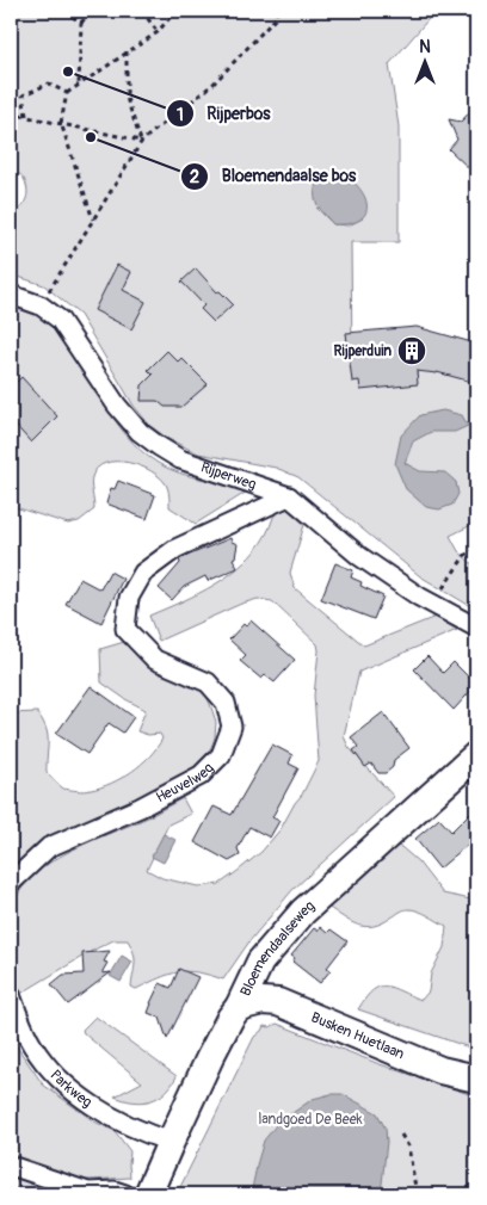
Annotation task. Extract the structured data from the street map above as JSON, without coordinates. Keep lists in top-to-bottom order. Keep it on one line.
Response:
{"streets":{"street":["Rijperweg","Heuvelweg","Bloemendaalseweg","Busken Huetlaan","Parkweg"]},"crossings":[["Rijperweg","Heuvelweg"],["Bloemendaalseweg","Busken Huetlaan"],["Bloemendaalseweg","Parkweg"]],"parks":["landgoed De Beek"],"places":{"other":["Rijperbos","Bloemendaalse bos"],"building":["Rijperduin"]},"north":"top"}
